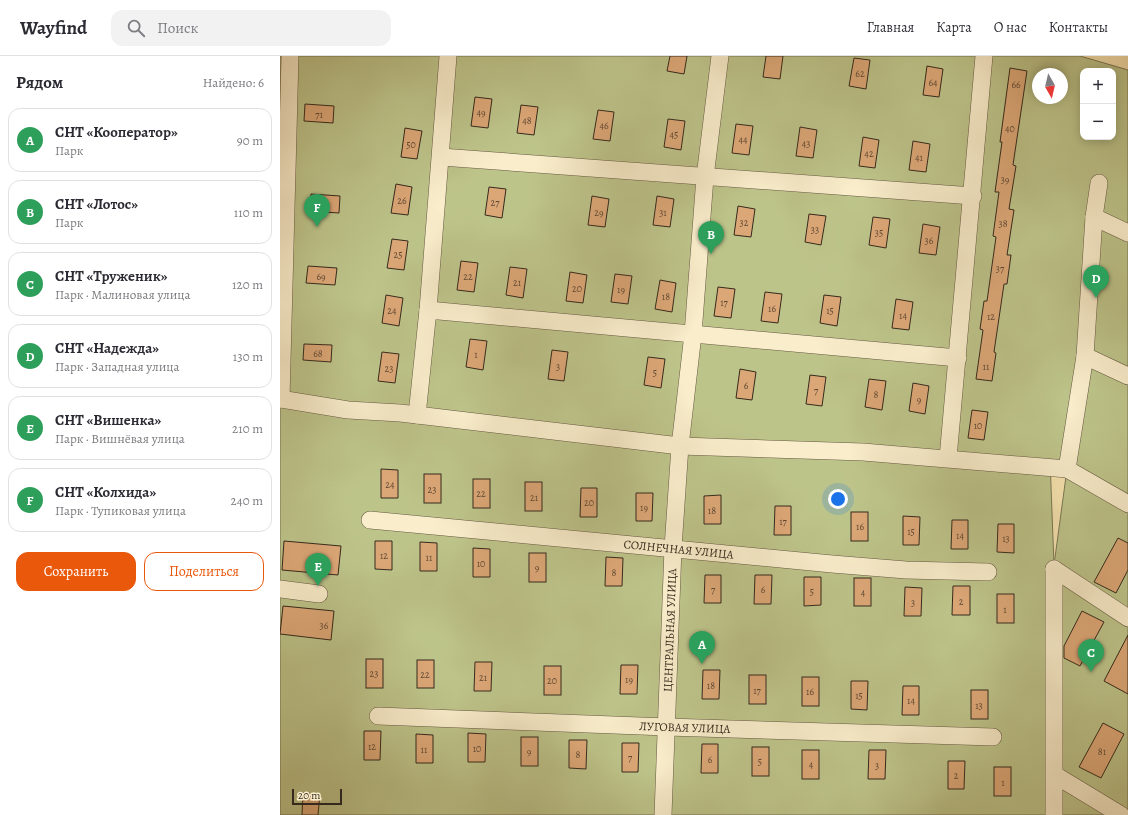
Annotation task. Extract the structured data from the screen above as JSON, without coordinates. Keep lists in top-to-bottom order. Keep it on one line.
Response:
{"streets":{"street":["СОЛНЕЧНАЯ УЛИЦА","ЦЕНТРАЛЬНАЯ УЛИЦА","ЛУГОВАЯ УЛИЦА"]},"crossings":[["СОЛНЕЧНАЯ УЛИЦА","ЦЕНТРАЛЬНАЯ УЛИЦА"],["ЦЕНТРАЛЬНАЯ УЛИЦА","ЛУГОВАЯ УЛИЦА"]],"house_numbers":["62","64","66","49","71","48","46","40","45","44","43","50","42","41","39","26","27","29","31","32","38","33","35","36","25","37","69","22","21","20","19","18","17","16","24","15","14","12","68","1","3","11","23","5","6","7","8","9","10","24","23","22","21","20","19","18","17","16","15","14","13","12","11","10","9","8","7","6","5","4","2","3","1","36","23","22","21","19","20","18","17","16","15","14","13","12","10","11","9","81","8","7","6","5","4","3","2","1"],"scale_bar":"20 m","north":"bottom","page":{"header":"Wayfind","search":"Поиск","nav":["Главная","Карта","О нас","Контакты"],"heading":["Рядом","Найдено: 6"],"map_buttons":["+","−"],"list":[{"mark":"A","name":"СНТ «Кооператор»","note":"Парк","value":"90 m"},{"mark":"B","name":"СНТ «Лотос»","note":"Парк","value":"110 m"},{"mark":"C","name":"СНТ «Труженик»","note":"Парк · Малиновая улица","value":"120 m"},{"mark":"D","name":"СНТ «Надежда»","note":"Парк · Западная улица","value":"130 m"},{"mark":"E","name":"СНТ «Вишенка»","note":"Парк · Вишнёвая улица","value":"210 m"},{"mark":"F","name":"СНТ «Колхида»","note":"Парк · Тупиковая улица","value":"240 m"}],"pins":["F","B","D","E","A","C"],"buttons":["Сохранить","Поделиться"],"scale":"20 m"}}
